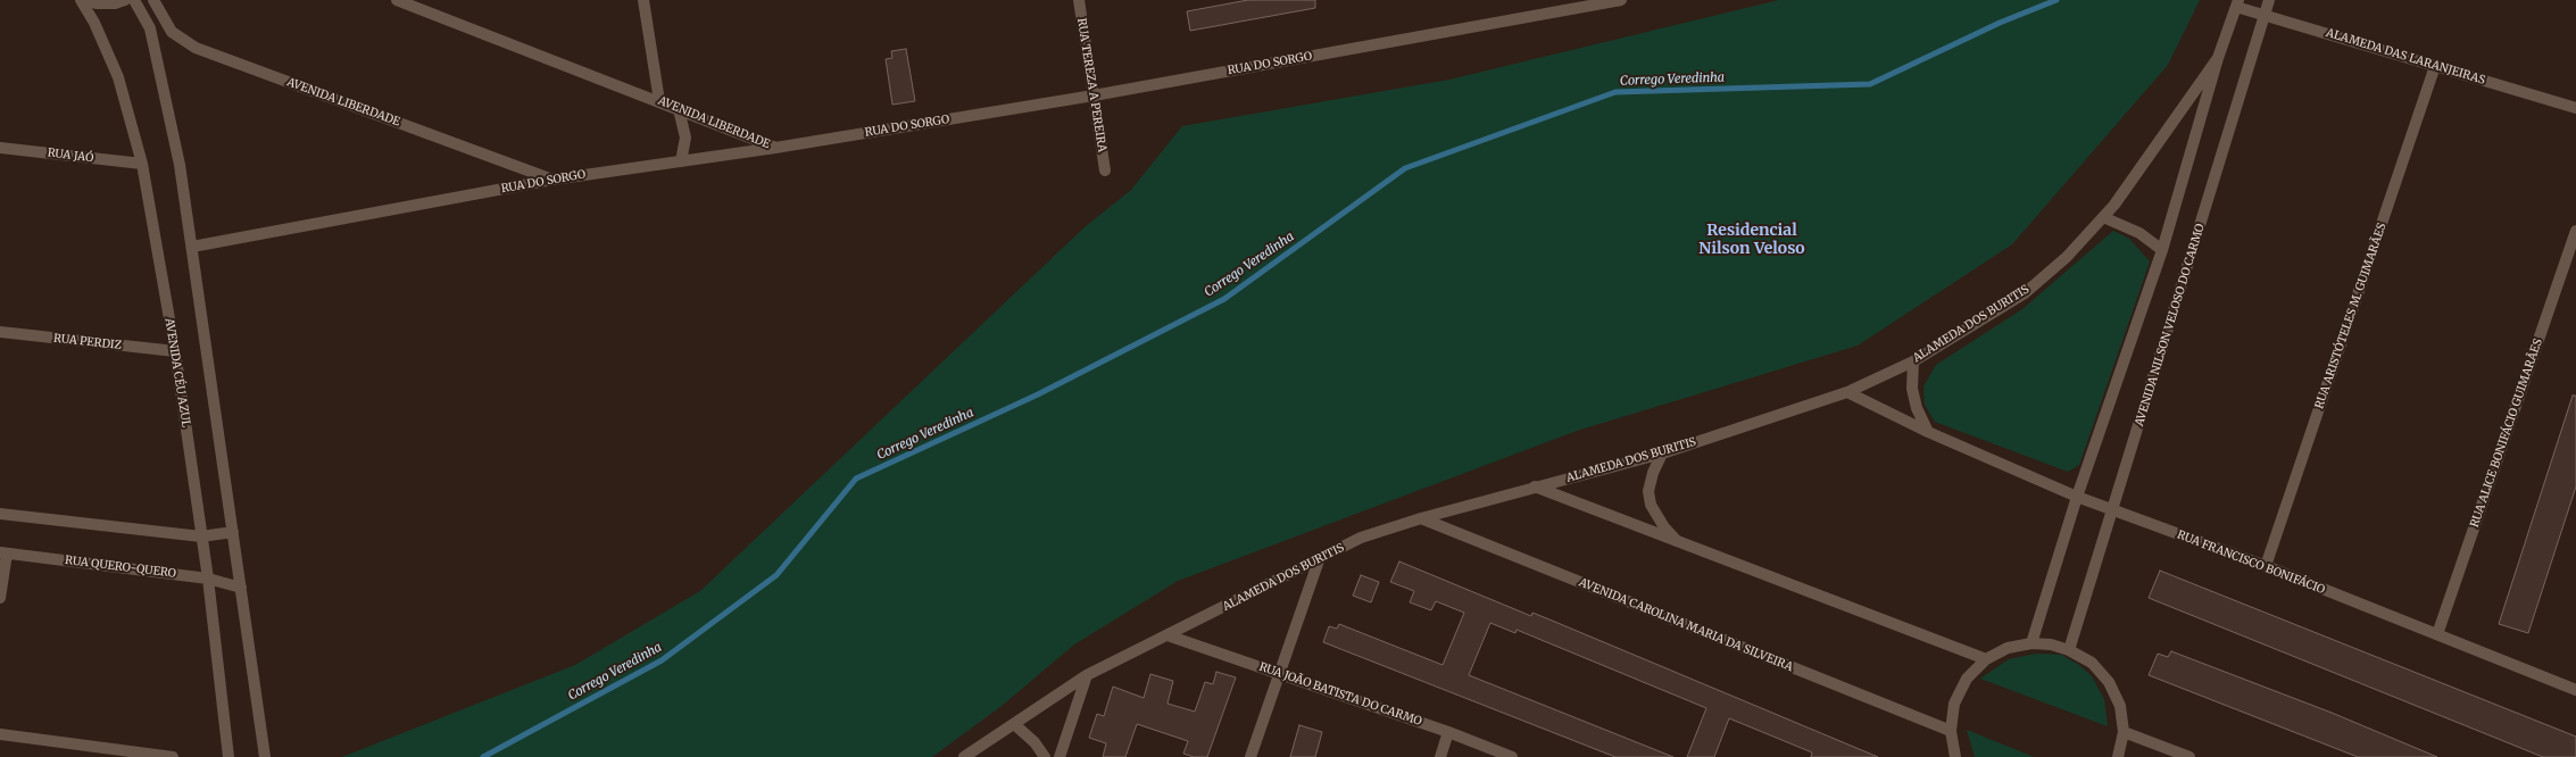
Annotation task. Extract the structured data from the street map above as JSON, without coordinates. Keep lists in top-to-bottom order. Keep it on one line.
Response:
{"streets":{"street":["ALAMEDA DAS LARANJEIRAS","RUA DO SORGO","RUA TEREZA A PEREIRA","AVENIDA LIBERDADE","RUA JAÓ","RUA ARISTÓTELES M. GUIMARÃES","ALAMEDA DOS BURITIS","AVENIDA NILSON VELOSO DO CARMO","RUA PERDIZ","AVENIDA CÉU AZUL","RUA ALICE BONIFÁCIO GUIMARÃES","RUA FRANCISCO BONIFÁCIO","RUA QUERO-QUERO","AVENIDA CAROLINA MARIA DA SILVEIRA","RUA JOÃO BATISTA DO CARMO"]},"crossings":[["ALAMEDA DAS LARANJEIRAS","RUA ARISTÓTELES M. GUIMARÃES"],["ALAMEDA DAS LARANJEIRAS","AVENIDA NILSON VELOSO DO CARMO"],["RUA DO SORGO","RUA TEREZA A PEREIRA"],["RUA DO SORGO","AVENIDA LIBERDADE"],["RUA JAÓ","AVENIDA CÉU AZUL"],["RUA ARISTÓTELES M. GUIMARÃES","RUA FRANCISCO BONIFÁCIO"],["ALAMEDA DOS BURITIS","RUA FRANCISCO BONIFÁCIO"],["ALAMEDA DOS BURITIS","AVENIDA CAROLINA MARIA DA SILVEIRA"],["ALAMEDA DOS BURITIS","RUA JOÃO BATISTA DO CARMO"],["AVENIDA NILSON VELOSO DO CARMO","RUA FRANCISCO BONIFÁCIO"],["RUA PERDIZ","AVENIDA CÉU AZUL"],["AVENIDA CÉU AZUL","RUA QUERO-QUERO"],["RUA ALICE BONIFÁCIO GUIMARÃES","RUA FRANCISCO BONIFÁCIO"]],"districts":["Residencial Nilson Veloso"],"water":["Corrego Veredinha"]}
